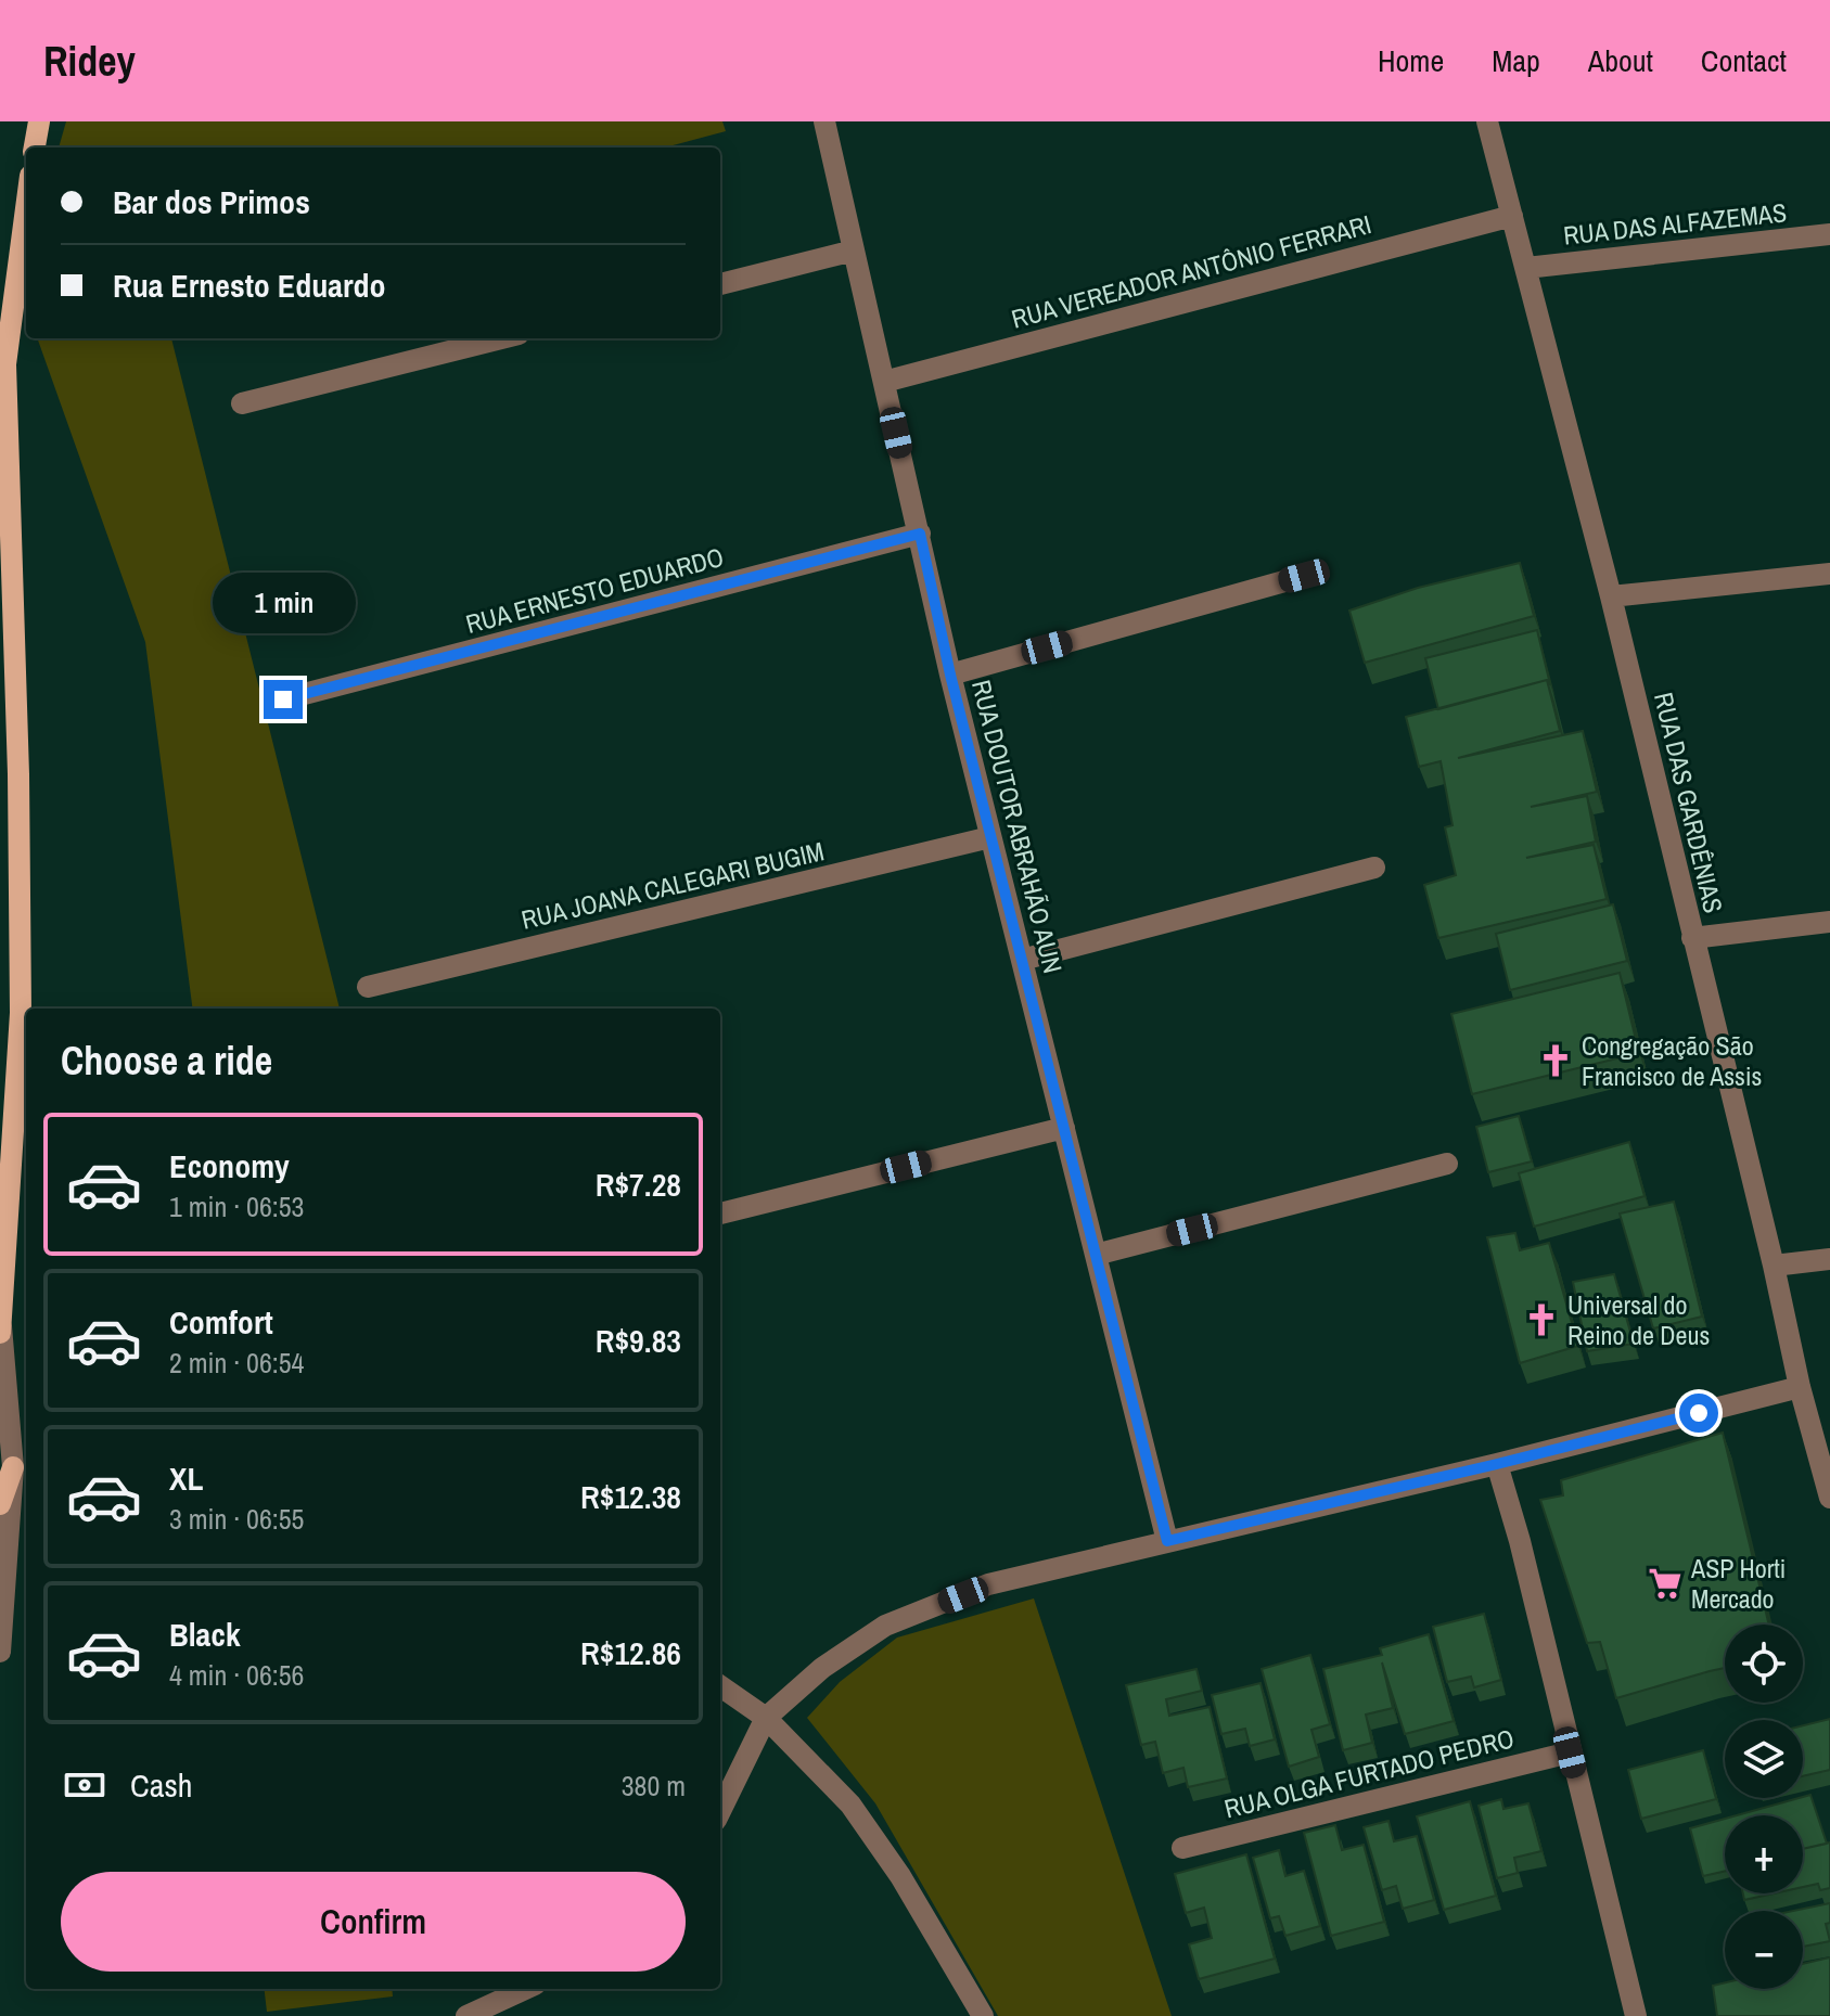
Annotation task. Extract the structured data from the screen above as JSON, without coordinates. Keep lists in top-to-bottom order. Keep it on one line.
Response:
{"streets":{"street":["RUA DAS ALFAZEMAS","RUA VEREADOR ANTÔNIO FERRARI","RUA ERNESTO EDUARDO","RUA DAS GARDÊNIAS","RUA DOUTOR ABRAHÃO AUN","RUA JOANA CALEGARI BUGIM","RUA OLGA FURTADO PEDRO"]},"crossings":[["RUA DAS ALFAZEMAS","RUA DAS GARDÊNIAS"],["RUA VEREADOR ANTÔNIO FERRARI","RUA DAS GARDÊNIAS"],["RUA VEREADOR ANTÔNIO FERRARI","RUA DOUTOR ABRAHÃO AUN"],["RUA ERNESTO EDUARDO","RUA DOUTOR ABRAHÃO AUN"],["RUA DOUTOR ABRAHÃO AUN","RUA JOANA CALEGARI BUGIM"]],"places":{"church":["Congregação São Francisco de Assis","Universal do Reino de Deus"],"supermarket":["ASP Horti Mercado"]},"page":{"header":"Ridey","nav":["Home","Map","About","Contact"],"banner":["Bar dos Primos","Rua Ernesto Eduardo"],"bubble":"1 min","heading":"Choose a ride","list":[{"name":"Economy","note":"1 min · 06:53","value":"R$7.28"},{"name":"Comfort","note":"2 min · 06:54","value":"R$9.83"},{"name":"XL","note":"3 min · 06:55","value":"R$12.38"},{"name":"Black","note":"4 min · 06:56","value":"R$12.86"}],"map_buttons":["+","−"],"pay":["Cash","380 m"],"buttons":"Confirm"}}
